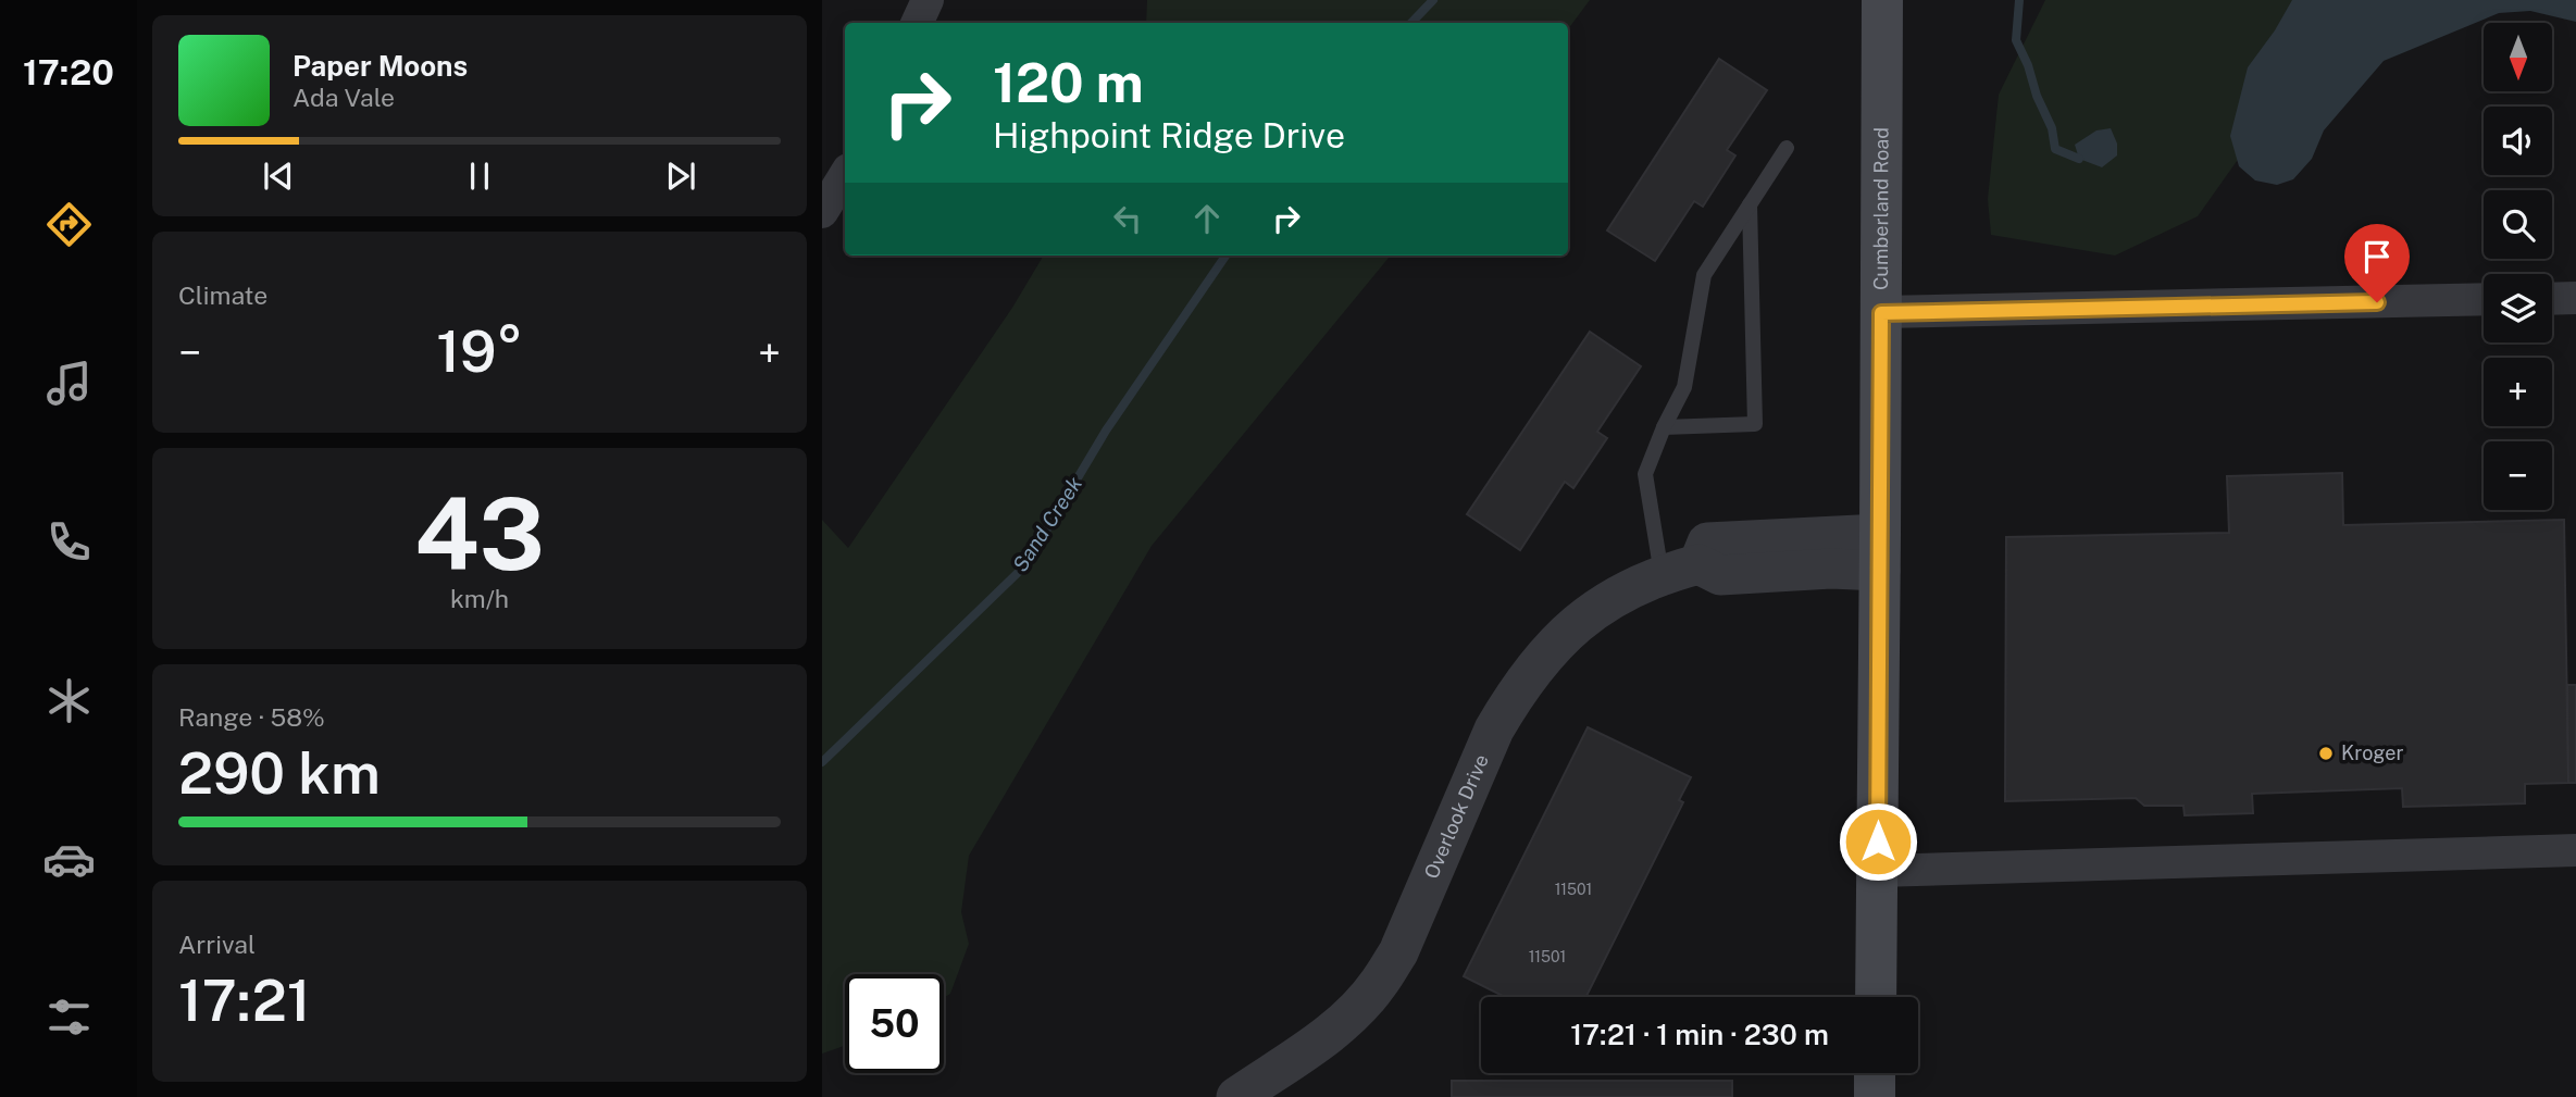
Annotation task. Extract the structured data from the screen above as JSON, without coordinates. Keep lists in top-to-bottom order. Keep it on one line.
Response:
{"streets":{"main road":["Cumberland Road"],"street":["Overlook Drive"]},"water":["Sand Creek"],"places":["Kroger"],"house_numbers":["11501","11501"],"north":"bottom","page":{"tabs":"17:20","map_buttons":["+","−"],"turn":["120 m","Highpoint Ridge Drive"],"song":["Paper Moons","Ada Vale"],"tile":["Climate",["43","km/h"],["Range · 58%","290 km"],["Arrival","17:21"]],"heat":["−","19°","+"],"limit":"50","trip":"17:21 · 1 min · 230 m"}}
